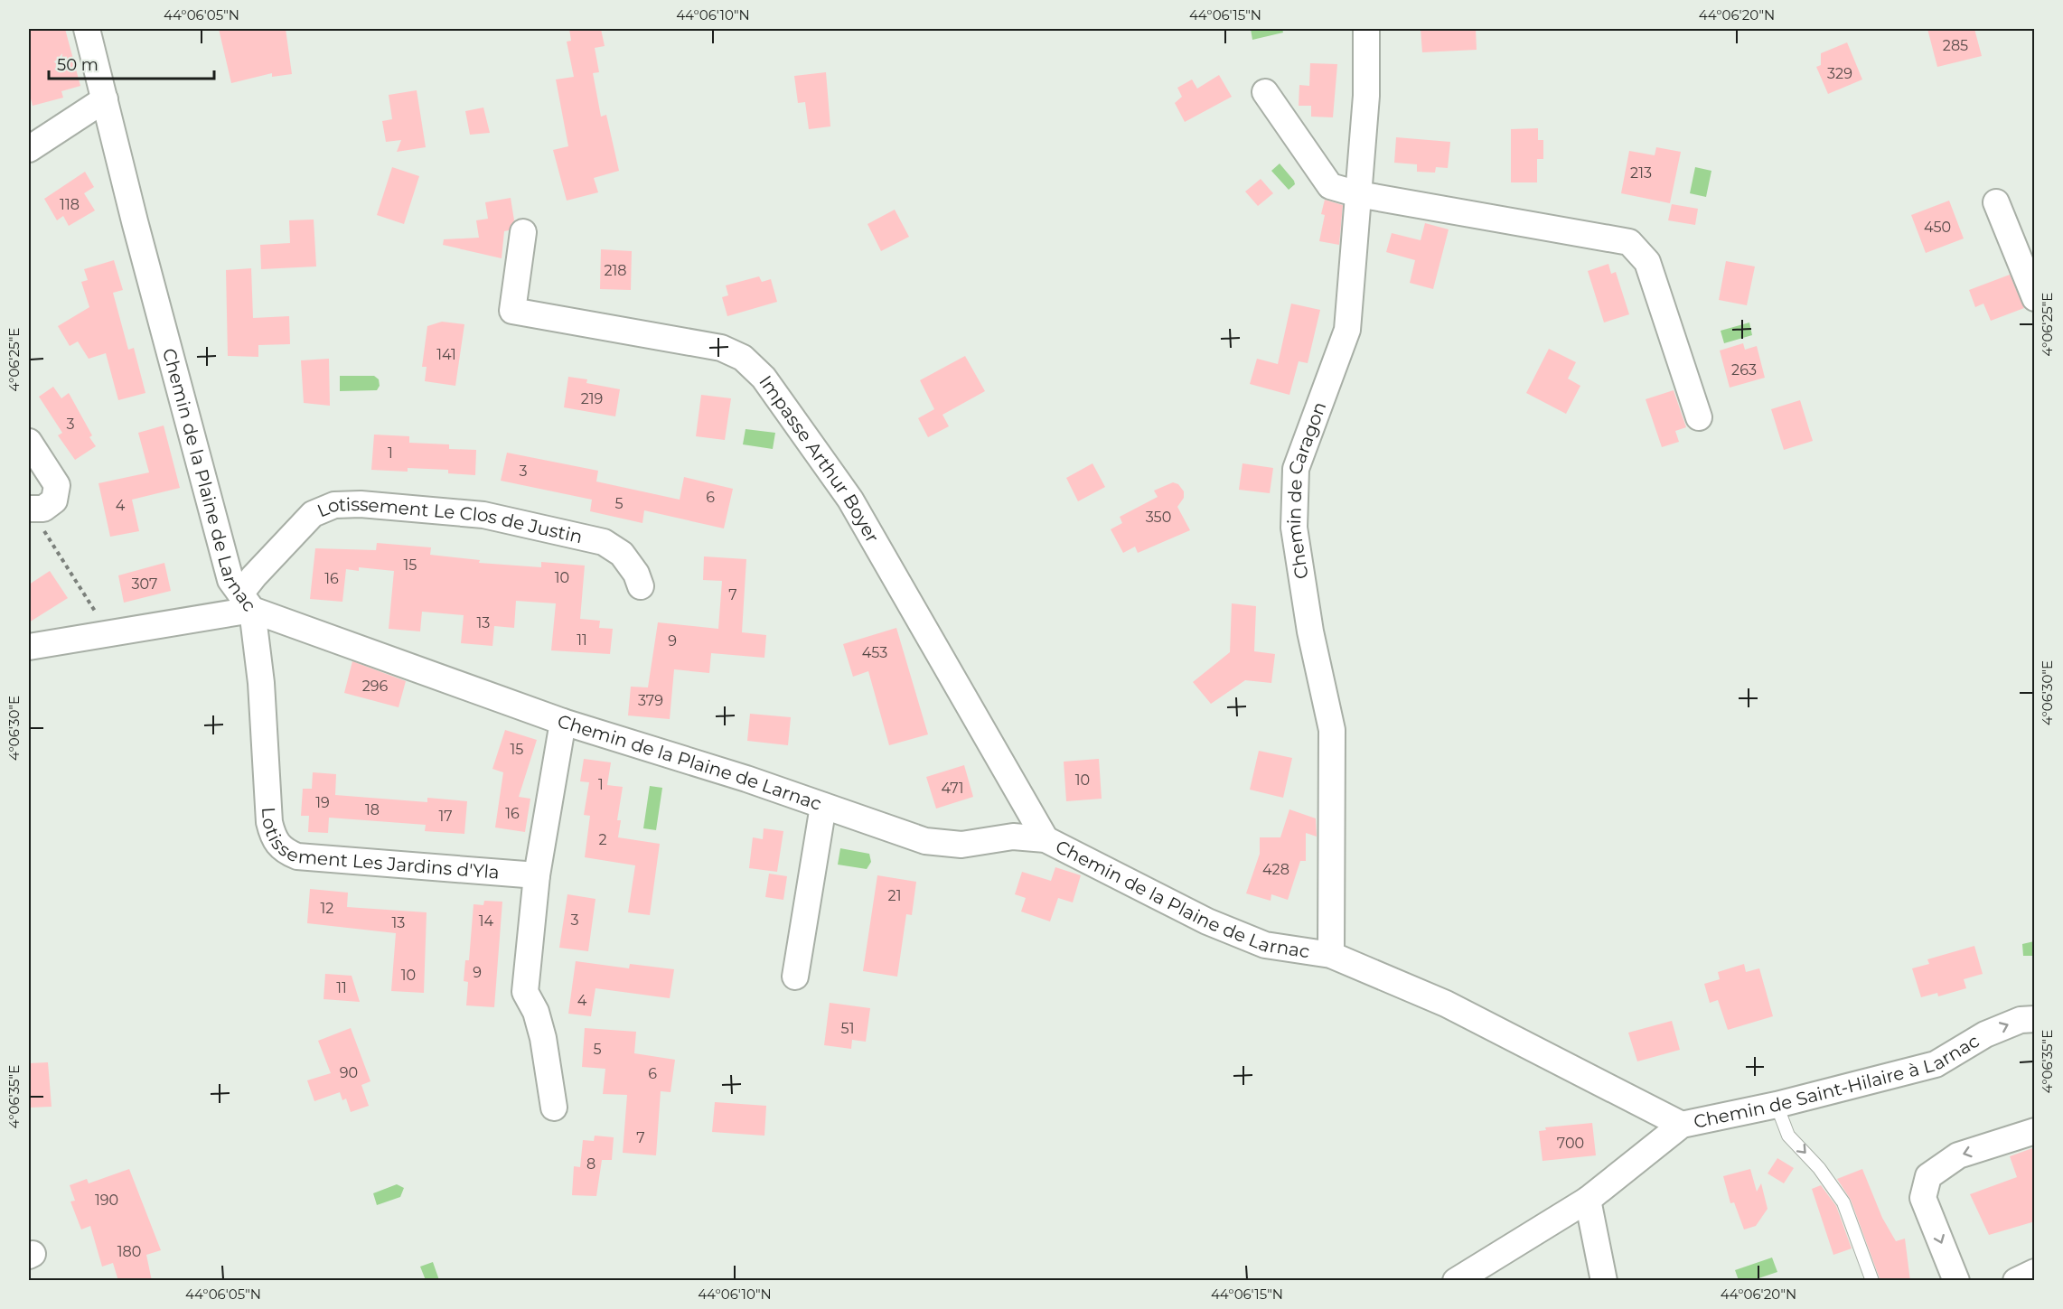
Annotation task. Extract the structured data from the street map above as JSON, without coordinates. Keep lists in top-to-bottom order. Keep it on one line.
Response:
{"streets":{"street":["Impasse Arthur Boyer","Chemin de la Plaine de Larnac","Chemin de Caragon","Lotissement Le Clos de Justin","Lotissement Les Jardins d'Yla","Chemin de Saint-Hilaire à Larnac"]},"crossings":[["Impasse Arthur Boyer","Chemin de la Plaine de Larnac"],["Chemin de la Plaine de Larnac","Chemin de Caragon"],["Chemin de la Plaine de Larnac","Lotissement Le Clos de Justin"],["Chemin de la Plaine de Larnac","Lotissement Les Jardins d'Yla"],["Chemin de la Plaine de Larnac","Chemin de Saint-Hilaire à Larnac"],["Lotissement Le Clos de Justin","Lotissement Les Jardins d'Yla"]],"one_way":["Chemin de Saint-Hilaire à Larnac"],"house_numbers":["285","329","213","118","450","218","141","263","219","3","1","3","6","5","4","350","15","10","16","307","7","13","11","9","453","296","379","15","10","1","471","19","18","16","17","2","428","21","12","3","14","13","9","10","11","4","51","5","90","6","7","700","8","190","180"],"scale_bar":"50 m","coordinates":["44°06'05\"N","44°06'10\"N","44°06'15\"N","44°06'20\"N","4°06'25\"E","4°06'30\"E","4°06'35\"E"]}
